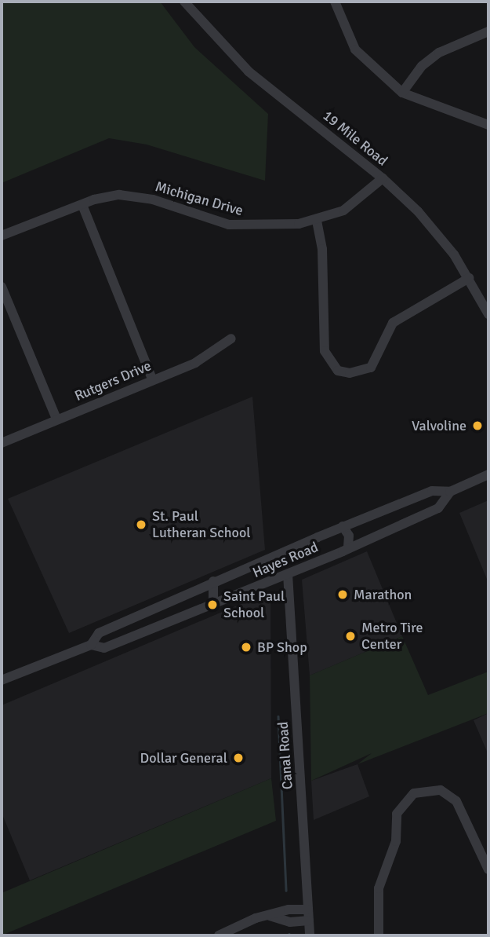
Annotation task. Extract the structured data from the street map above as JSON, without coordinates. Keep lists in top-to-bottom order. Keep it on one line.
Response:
{"streets":{"street":["19 Mile Road","Michigan Drive","Rutgers Drive","Hayes Road","Canal Road"]},"crossings":[["19 Mile Road","Michigan Drive"],["Hayes Road","Canal Road"]],"places":["Valvoline","St. Paul Lutheran School","Marathon","Saint Paul School","Metro Tire Center","BP Shop","Dollar General"]}
